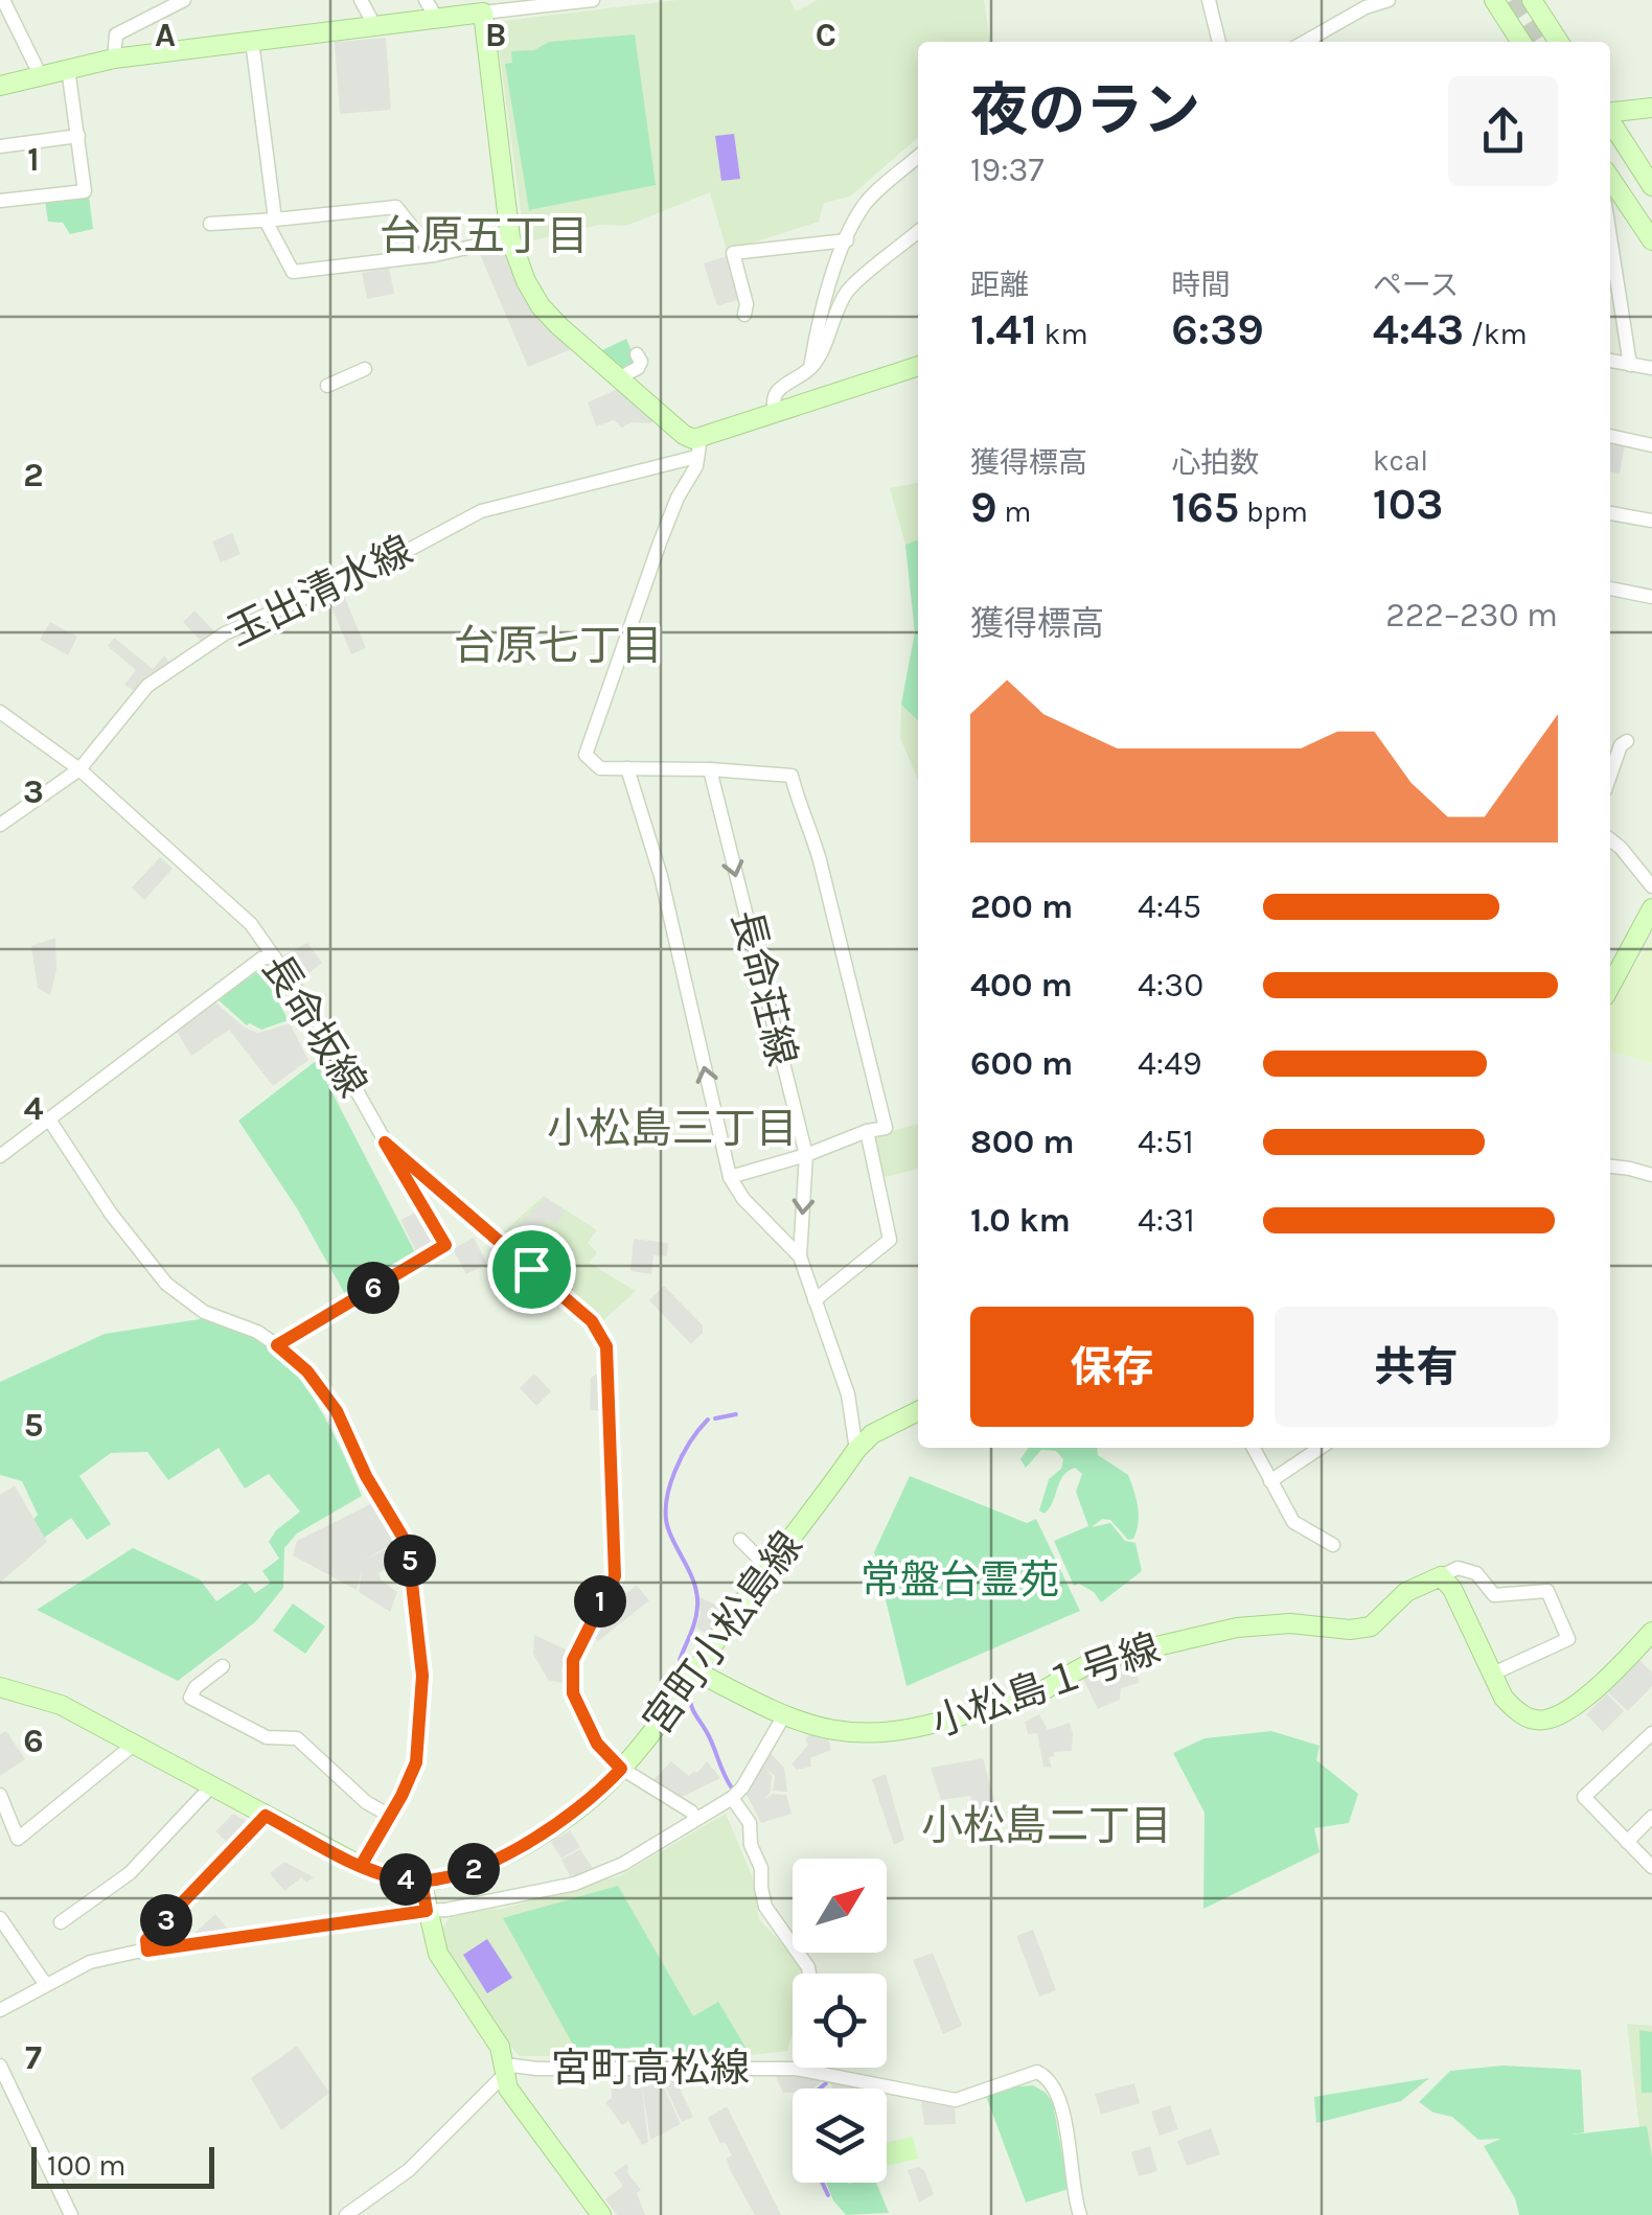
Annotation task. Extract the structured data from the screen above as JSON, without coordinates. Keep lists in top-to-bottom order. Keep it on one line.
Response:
{"streets":{"street":["玉出清水線","長命荘線","長命坂線","宮町小松島線","小松島１号線","宮町高松線"]},"crossings":[["玉出清水線","長命坂線"],["長命荘線","宮町小松島線"],["長命坂線","宮町小松島線"],["宮町小松島線","小松島１号線"]],"districts":["台原五丁目","台原七丁目","小松島三丁目","小松島二丁目"],"parks":["常盤台霊苑"],"scale_bar":"100 m","north":"top right","page":{"heading":["夜のラン","19:37"],"stats":[["距離","1.41 km"],["時間","6:39"],["ペース","4:43 /km"],["獲得標高","9 m"],["心拍数","165 bpm"],["kcal","103"]],"chart":["獲得標高","222–230 m"],"list":[{"name":"200 m","note":"4:45"},{"name":"400 m","note":"4:30"},{"name":"600 m","note":"4:49"},{"name":"800 m","note":"4:51"},{"name":"1.0 km","note":"4:31"}],"pins":["6","5","1","2","4","3"],"buttons":["保存","共有"],"scale":"100 m"},"grid":{"columns":["A","B","C"],"rows":["1","2","3","4","5","6","7"]}}
